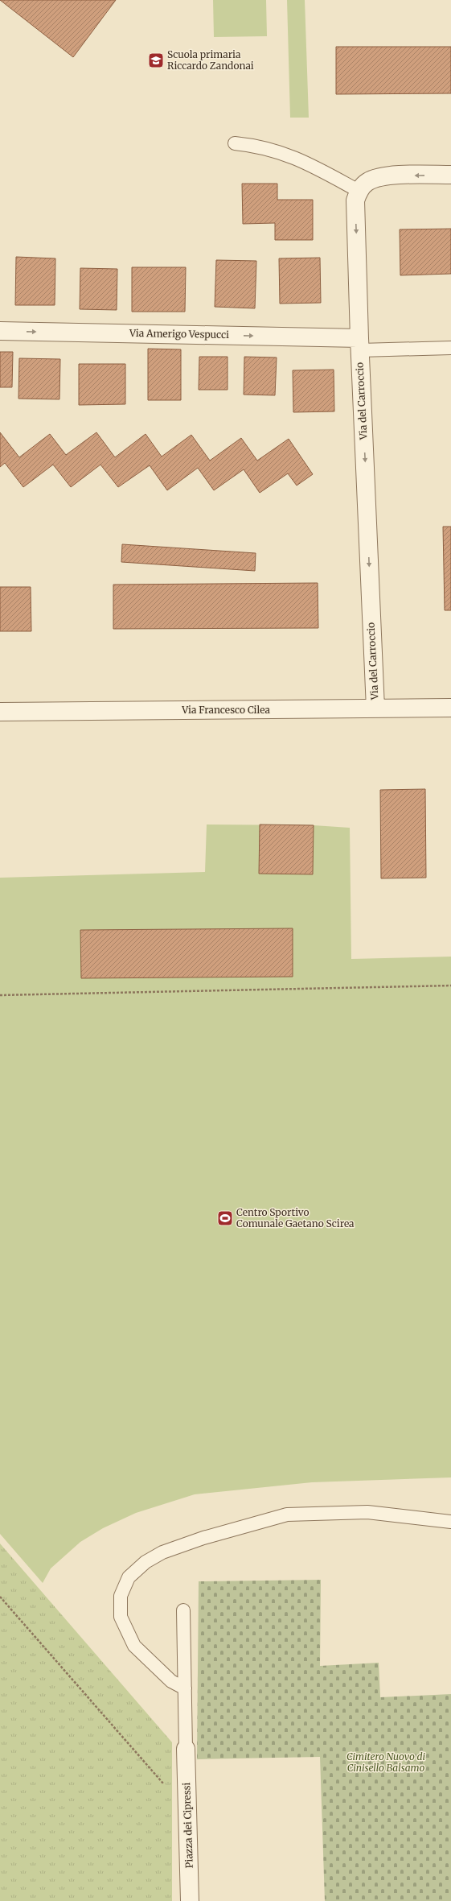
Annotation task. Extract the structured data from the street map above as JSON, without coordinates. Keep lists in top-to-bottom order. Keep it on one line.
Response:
{"streets":{"street":["Via Amerigo Vespucci","Via del Carroccio","Via Francesco Cilea","Piazza dei Cipressi"]},"crossings":[["Via Amerigo Vespucci","Via del Carroccio"],["Via del Carroccio","Via Francesco Cilea"]],"one_way":["Via Amerigo Vespucci","Via del Carroccio"],"parks":["Cimitero Nuovo di Cinisello Balsamo"],"places":{"school or university":["Scuola primaria Riccardo Zandonai"],"sports":["Centro Sportivo Comunale Gaetano Scirea"]}}
